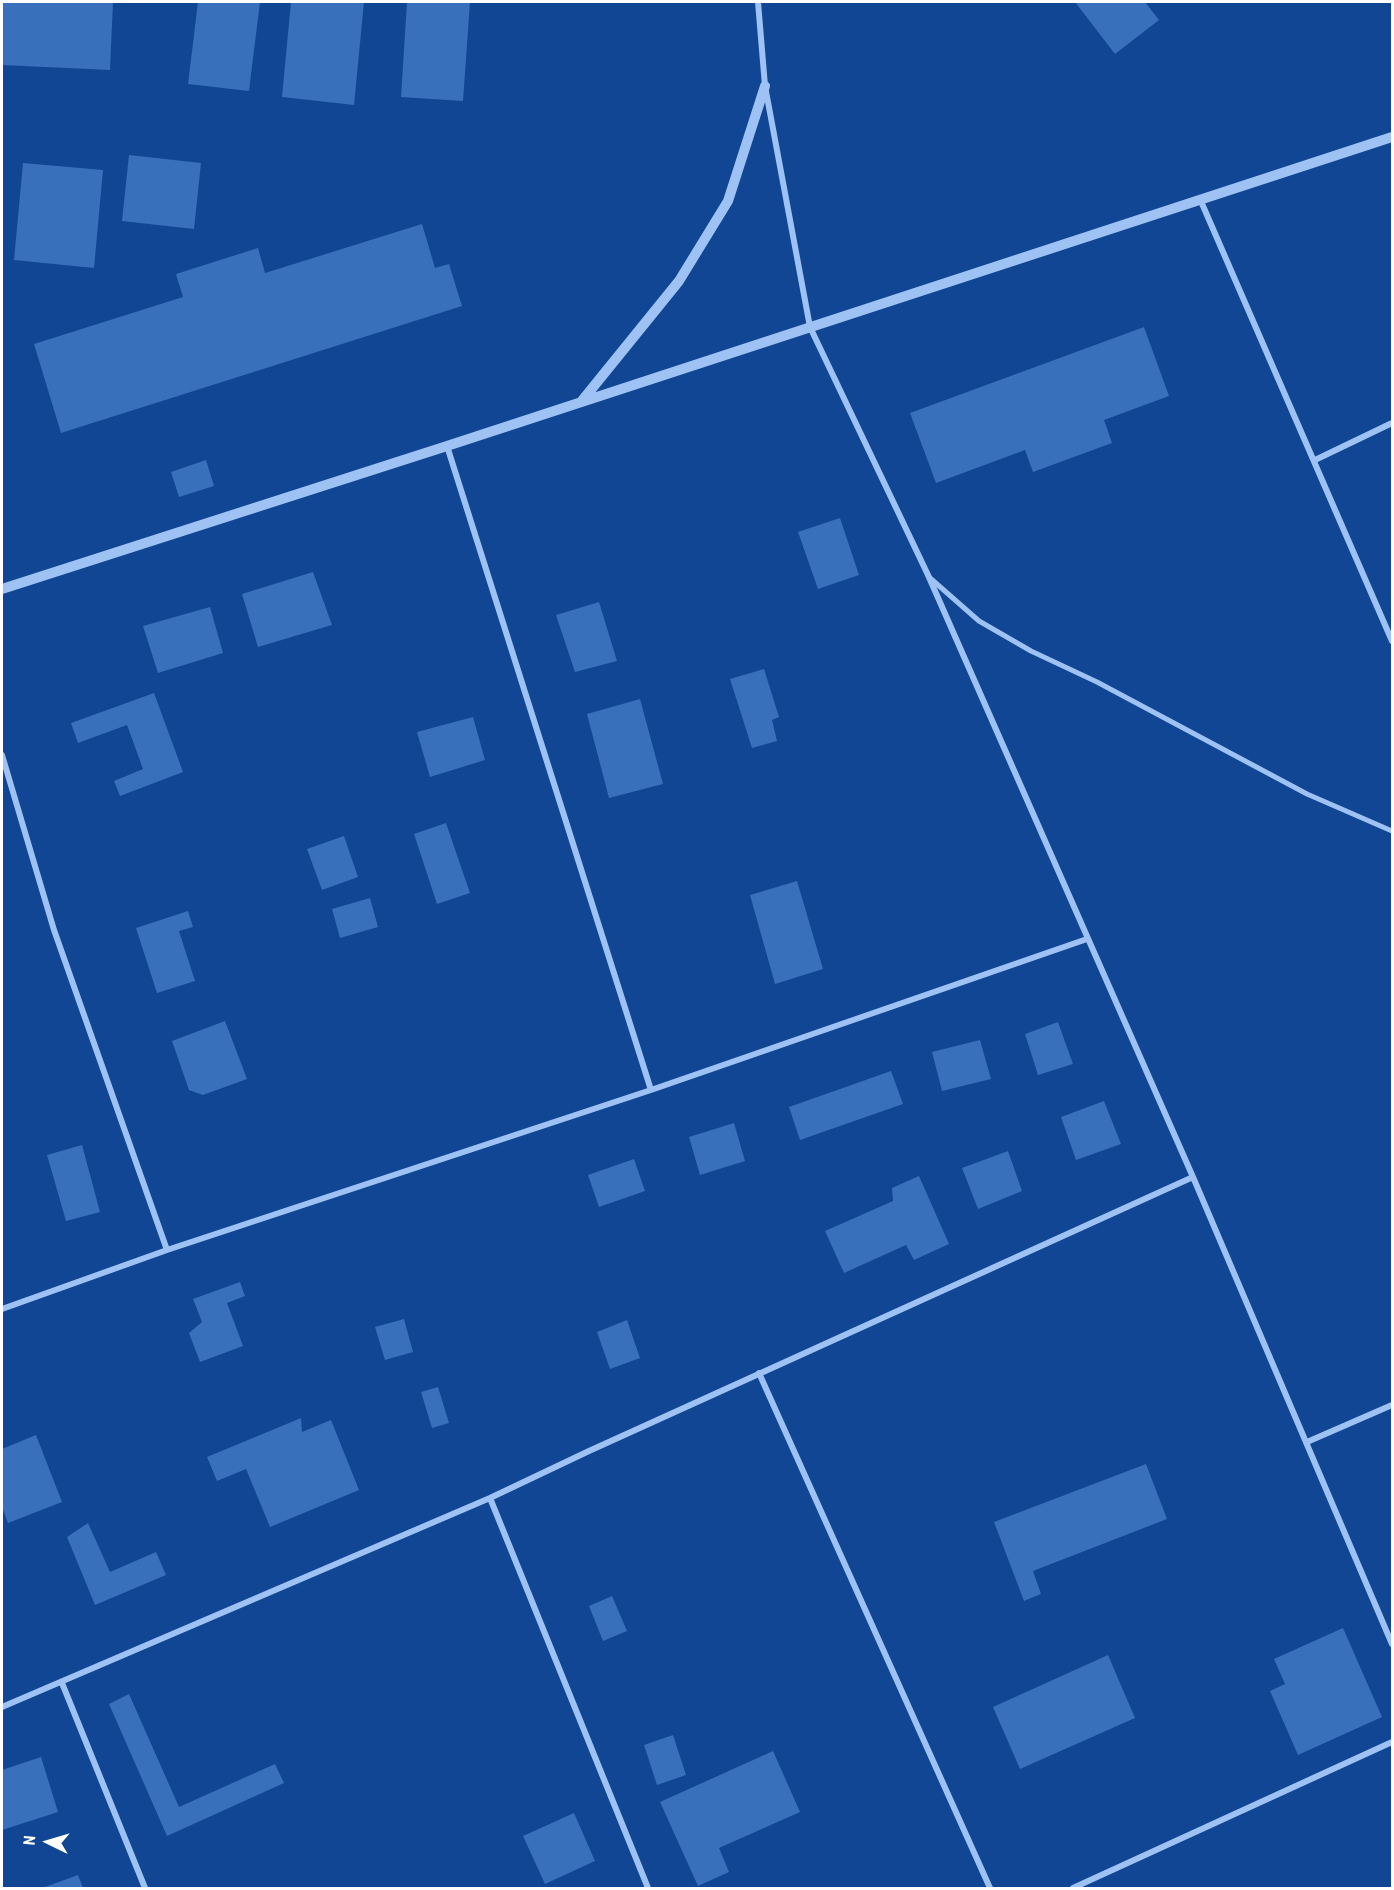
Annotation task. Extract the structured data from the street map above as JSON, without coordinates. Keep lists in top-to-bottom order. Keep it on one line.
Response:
{"north":"left"}
